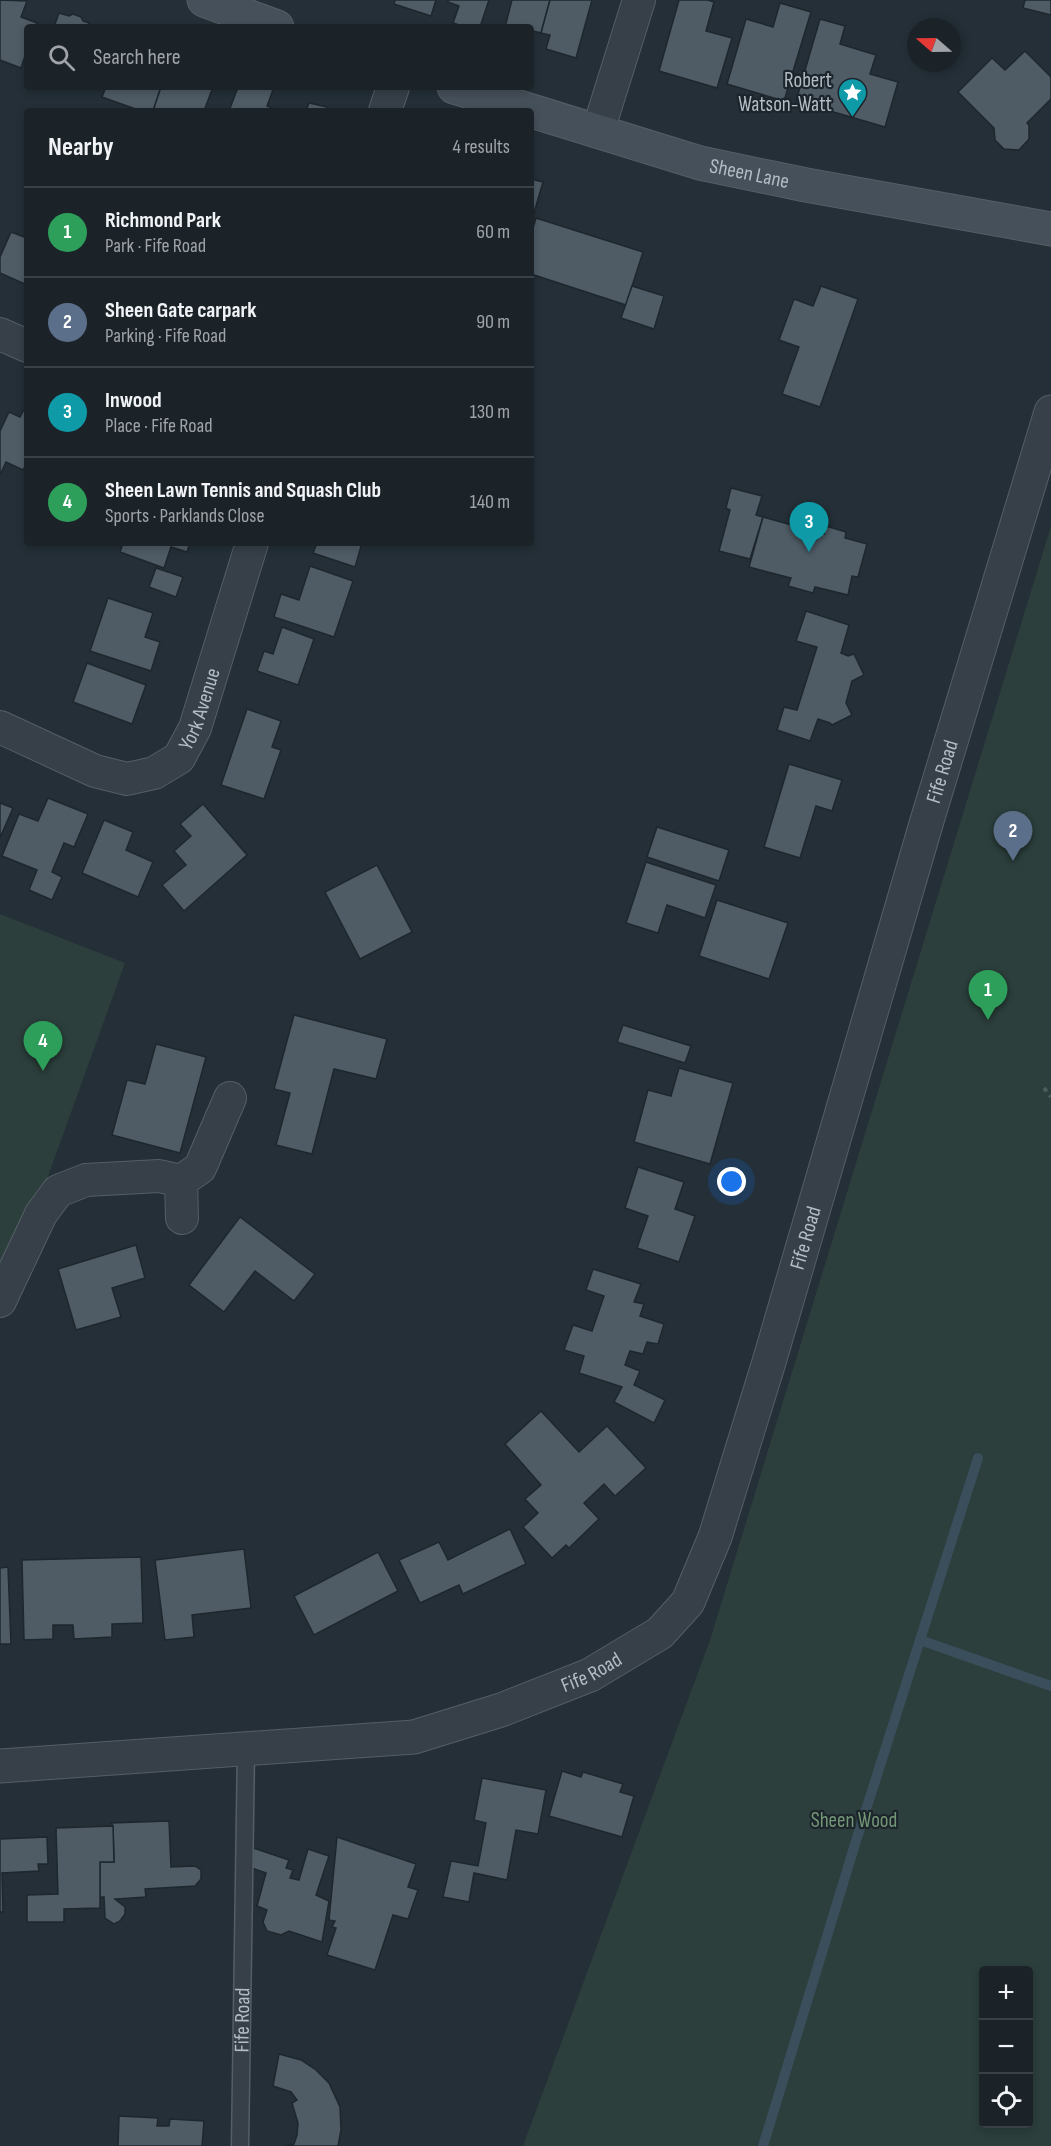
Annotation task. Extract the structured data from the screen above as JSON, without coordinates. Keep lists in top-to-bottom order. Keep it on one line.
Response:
{"streets":{"main road":["Sheen Lane"],"street":["York Avenue","Fife Road"]},"parks":["Sheen Wood"],"places":{"place":["Robert Watson-Watt"]},"north":"left","page":{"search":"Search here","heading":["Nearby","4 results"],"list":[{"mark":"1","name":"Richmond Park","note":"Park · Fife Road","value":"60 m"},{"mark":"2","name":"Sheen Gate carpark","note":"Parking · Fife Road","value":"90 m"},{"mark":"3","name":"Inwood","note":"Place · Fife Road","value":"130 m"},{"mark":"4","name":"Sheen Lawn Tennis and Squash Club","note":"Sports · Parklands Close","value":"140 m"}],"pins":["3","2","1","4"],"map_buttons":["+","−"]}}
